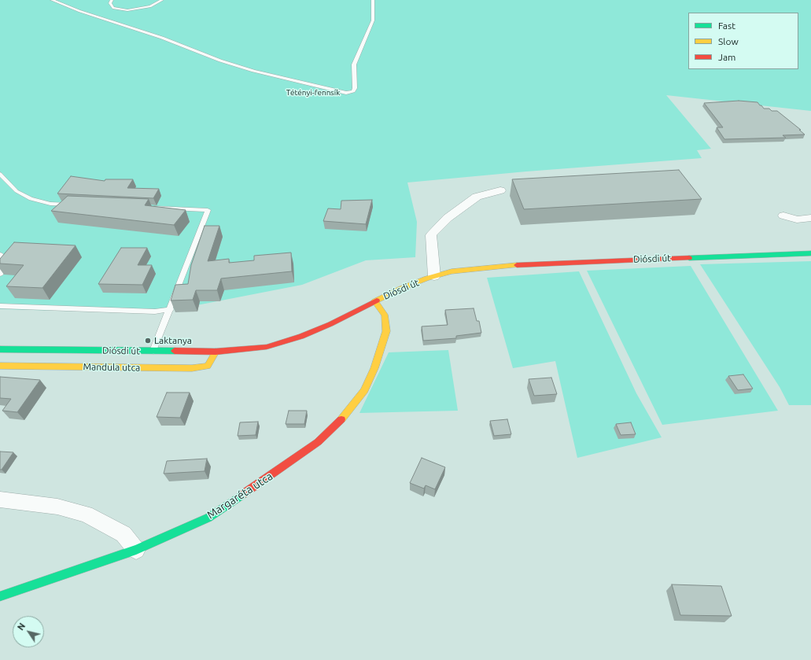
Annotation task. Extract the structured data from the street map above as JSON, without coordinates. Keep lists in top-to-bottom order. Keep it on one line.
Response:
{"streets":{"main road":["Diósdi út","Mandula utca","Margaréta utca"]},"crossings":[["Diósdi út","Mandula utca"],["Diósdi út","Margaréta utca"]],"parks":["Tétényi-fennsík"],"places":["Laktanya"],"legend":["Fast","Slow","Jam"],"north":"top left"}
